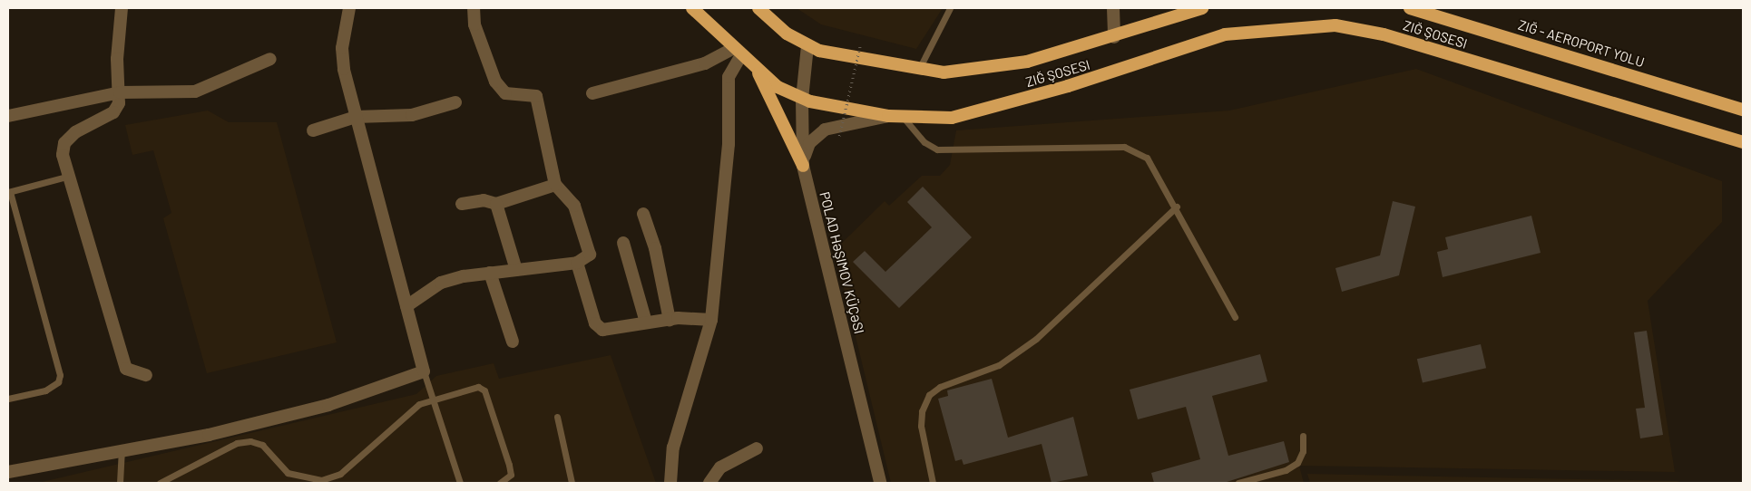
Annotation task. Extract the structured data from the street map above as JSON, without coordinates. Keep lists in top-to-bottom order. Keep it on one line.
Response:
{"streets":{"street":["POLAD HƏŞIMOV KÜÇƏSI"]}}
